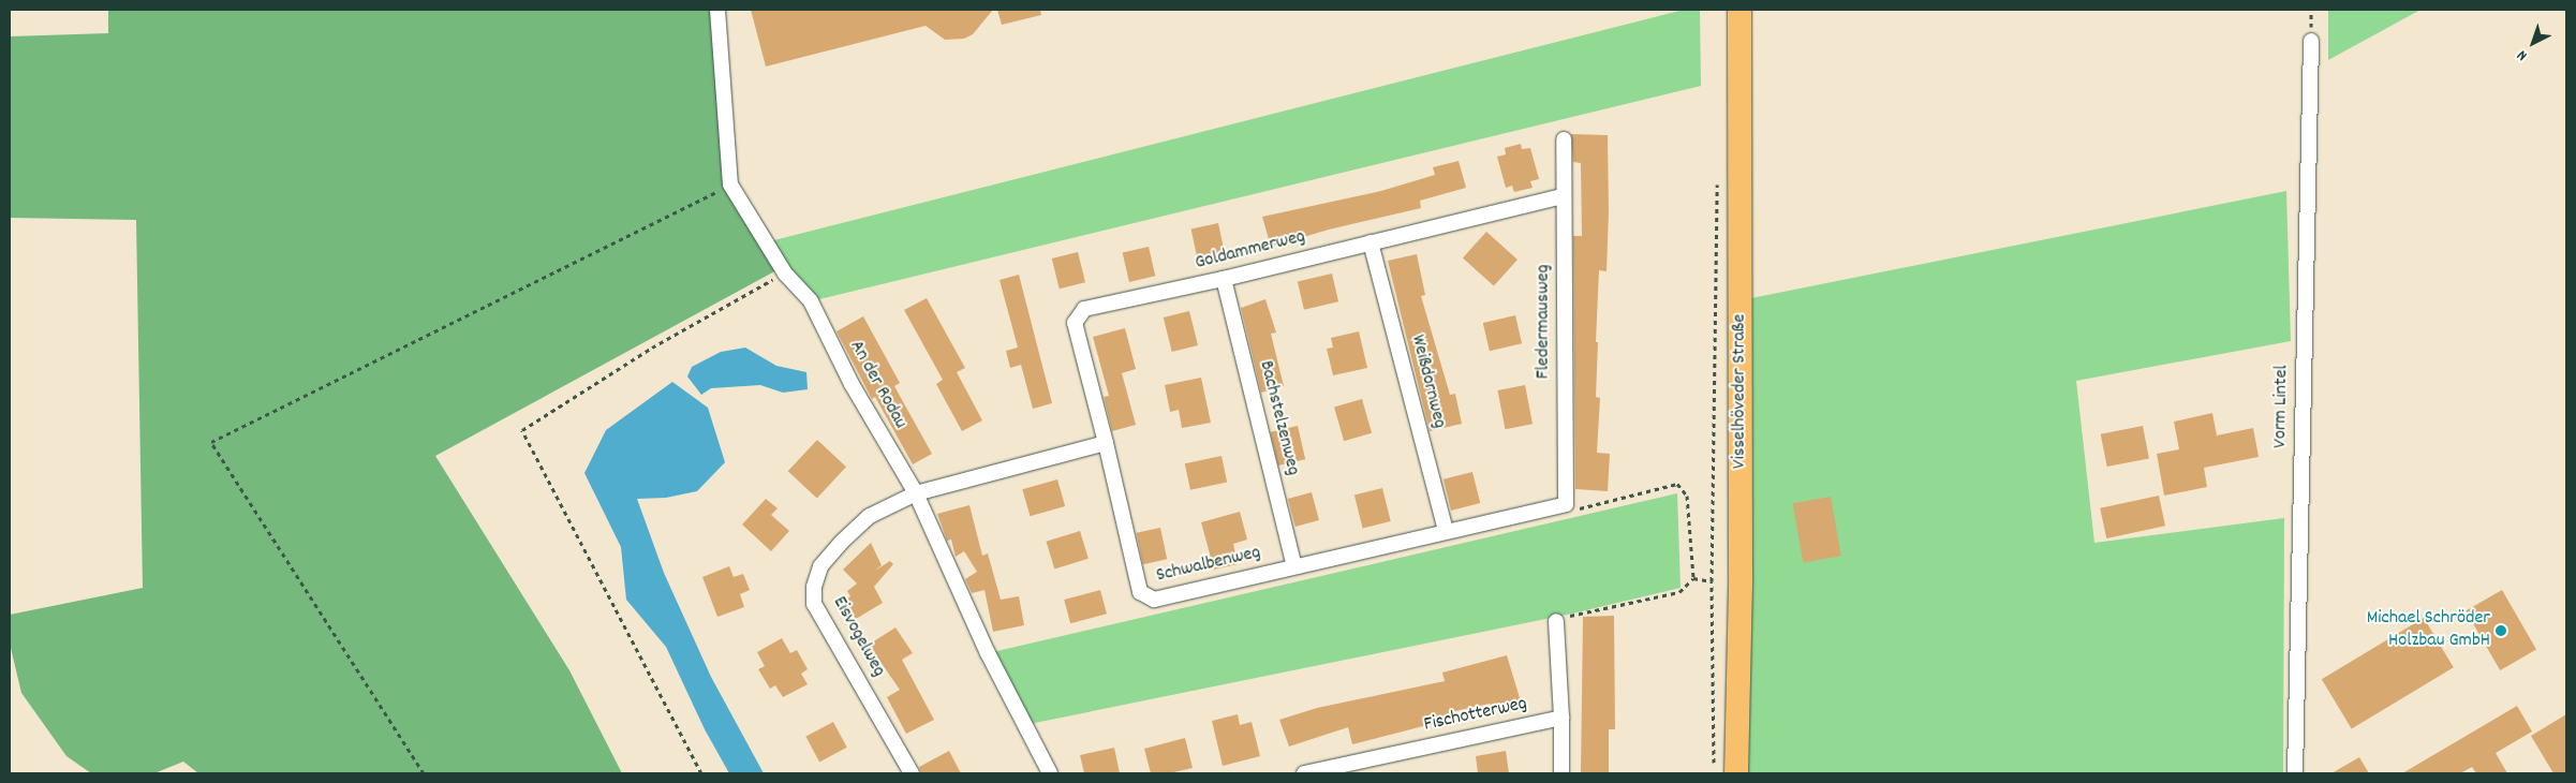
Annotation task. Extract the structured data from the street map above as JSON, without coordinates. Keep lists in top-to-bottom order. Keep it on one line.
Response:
{"streets":{"main road":["Visselhöveder Straße"],"street":["Goldammerweg","Fledermausweg","Weißdornweg","An der Rodau","Vorm Lintel","Bachstelzenweg","Schwalbenweg","Eisvogelweg","Fischotterweg"]},"crossings":[["Goldammerweg","Fledermausweg"],["Goldammerweg","Weißdornweg"],["Goldammerweg","Bachstelzenweg"],["Goldammerweg","Schwalbenweg"],["Fledermausweg","Schwalbenweg"],["Weißdornweg","Schwalbenweg"],["An der Rodau","Eisvogelweg"],["Bachstelzenweg","Schwalbenweg"]],"places":["Michael Schröder Holzbau GmbH"],"north":"bottom left"}
